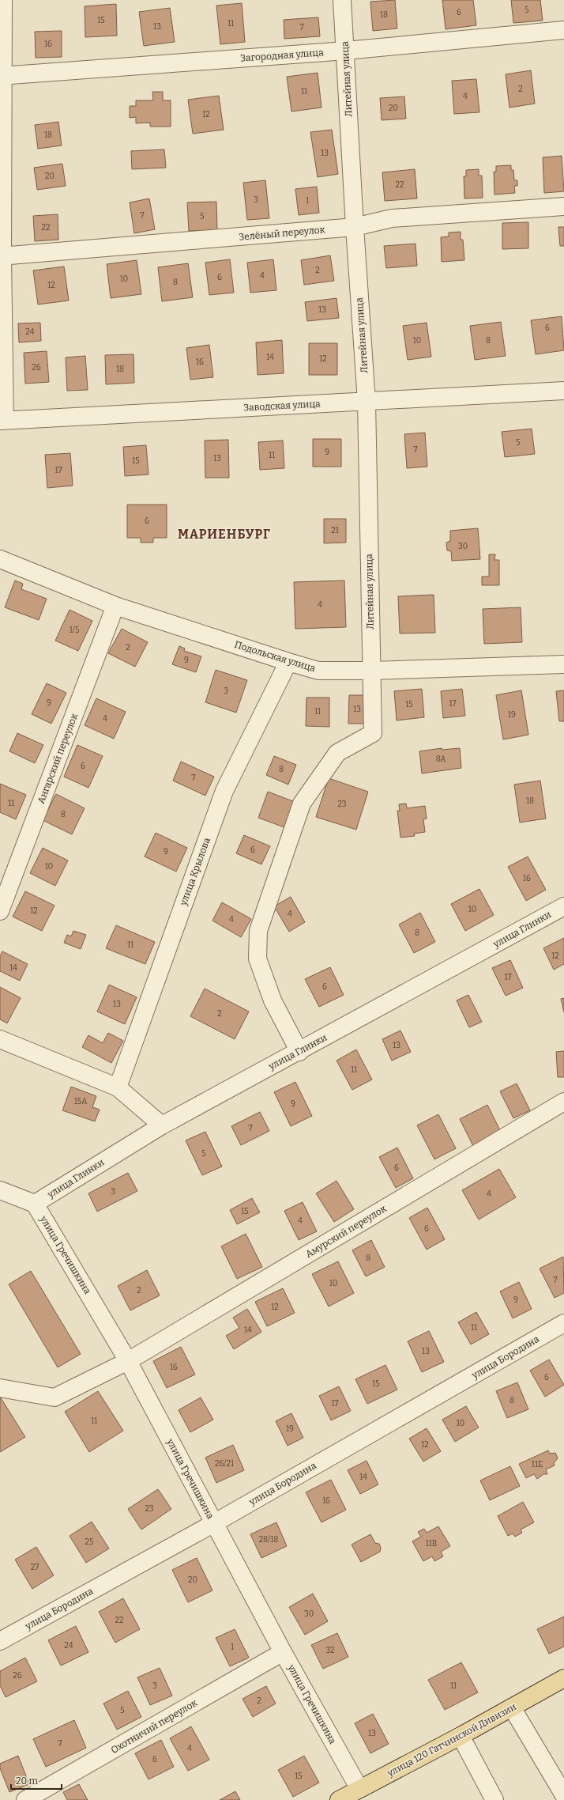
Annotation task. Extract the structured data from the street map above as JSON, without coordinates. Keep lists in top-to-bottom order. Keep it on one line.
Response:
{"streets":{"main road":["улица 120 Гатчинской Дивизии"],"street":["Загородная улица","Литейная улица","Зелёный переулок","Заводская улица","Подольская улица","Ангарский переулок","улица Крылова","улица Глинки","Амурский переулок","улица Гречишкина","улица Бородина","Охотничий переулок"]},"crossings":[["Загородная улица","Литейная улица"],["Литейная улица","Зелёный переулок"],["Литейная улица","Заводская улица"],["Литейная улица","Подольская улица"],["Литейная улица","улица Глинки"],["Подольская улица","Ангарский переулок"],["Подольская улица","улица Крылова"],["улица Глинки","улица Гречишкина"],["Амурский переулок","улица Гречишкина"],["улица Гречишкина","улица Бородина"],["улица Гречишкина","Охотничий переулок"],["улица Гречишкина","улица 120 Гатчинской Дивизии"]],"districts":["МАРИЕНБУРГ"],"house_numbers":["5","6","18","15","11","13","7","16","2","11","4","20","12","18","13","20","22","3","1","7","5","22","2","4","6","10","8","12","13","6","24","10","8","14","12","16","26","18","5","7","9","11","13","15","17","6","21","30","4","1/5","2","9","3","9","17","15","13","11","19","4","8А","6","8","7","18","11","23","8","6","9","10","16","10","12","4","4","8","11","12","14","17","6","13","2","13","11","15А","9","7","5","6","3","4","15","4","6","8","7","10","2","9","12","11","14","13","16","6","15","8","17","11","10","19","12","26/21","11Е","14","16","23","28/18","25","11В","27","20","30","22","24","1","32","26","3","11","2","5","13","7","4","6","15"],"scale_bar":"20 m"}
